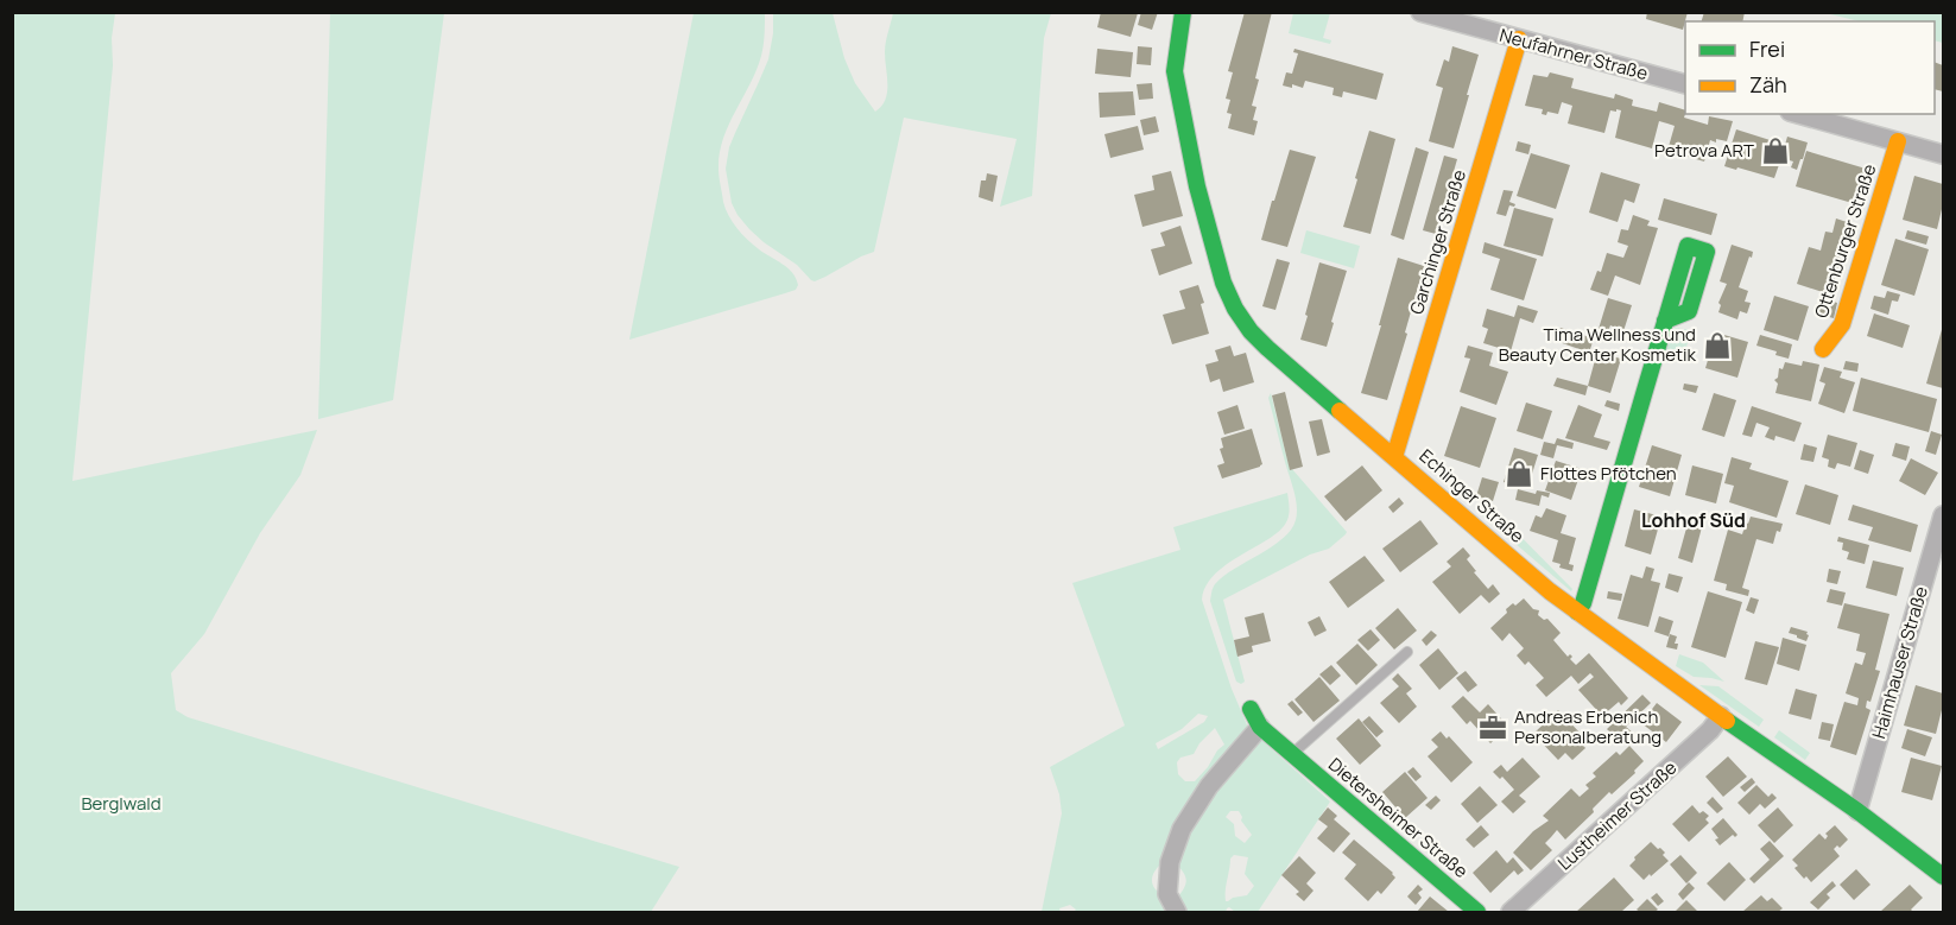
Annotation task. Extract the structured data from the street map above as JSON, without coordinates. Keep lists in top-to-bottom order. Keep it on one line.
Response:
{"streets":{"street":["Neufahrner Straße","Ottenburger Straße","Garchinger Straße","Echinger Straße","Haimhauser Straße","Lustheimer Straße","Dietersheimer Straße"]},"crossings":[["Neufahrner Straße","Garchinger Straße"],["Garchinger Straße","Echinger Straße"],["Echinger Straße","Haimhauser Straße"],["Echinger Straße","Lustheimer Straße"]],"districts":["Lohhof Süd"],"parks":["Berglwald"],"places":{"shop":["Petrova ART","Tima Wellness und Beauty Center Kosmetik","Flottes Pfötchen"],"office":["Andreas Erbenich Personalberatung"]},"legend":["Frei","Zäh"]}
